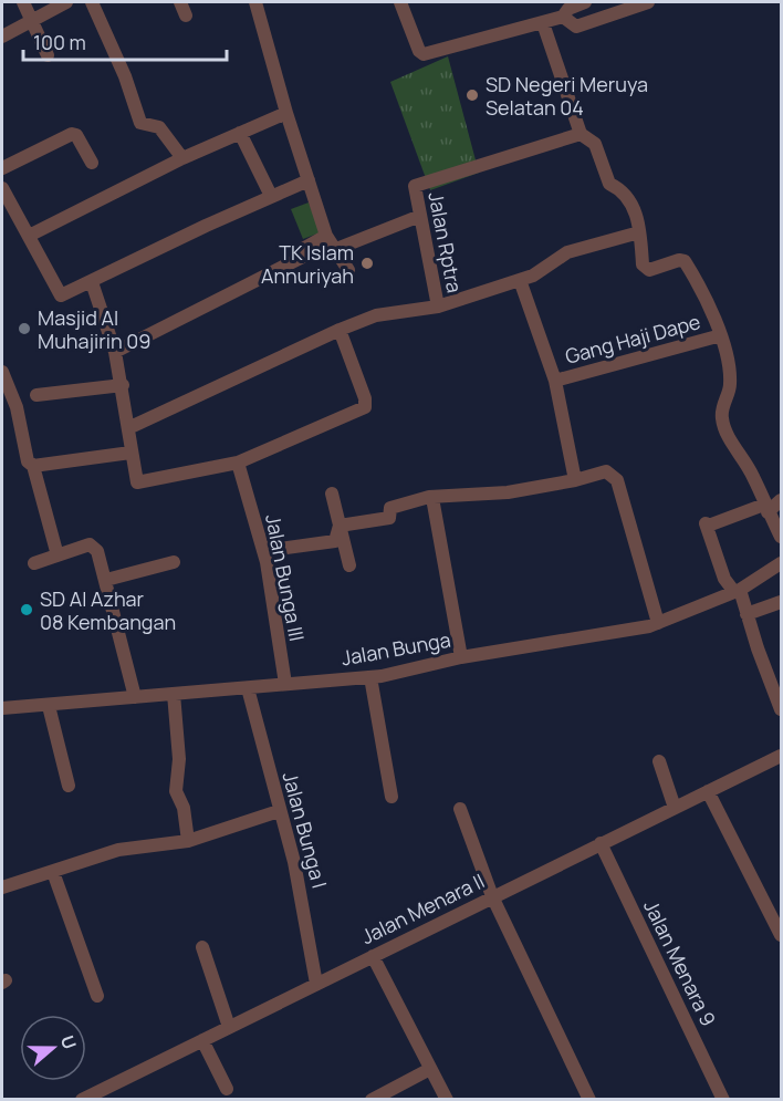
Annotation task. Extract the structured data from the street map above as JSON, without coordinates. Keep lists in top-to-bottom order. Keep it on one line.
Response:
{"streets":{"street":["Jalan Rptra","Gang Haji Dape","Jalan Bunga III","Jalan Bunga","Jalan Bunga I","Jalan Menara II","Jalan Menara 9"]},"crossings":[["Jalan Bunga III","Jalan Bunga"],["Jalan Bunga","Jalan Bunga I"],["Jalan Bunga I","Jalan Menara II"],["Jalan Menara II","Jalan Menara 9"]],"places":["SD Negeri Meruya Selatan 04","TK Islam Annuriyah","Masjid Al Muhajirin 09","SD Al Azhar 08 Kembangan"],"scale_bar":"100 m","north":"right"}
